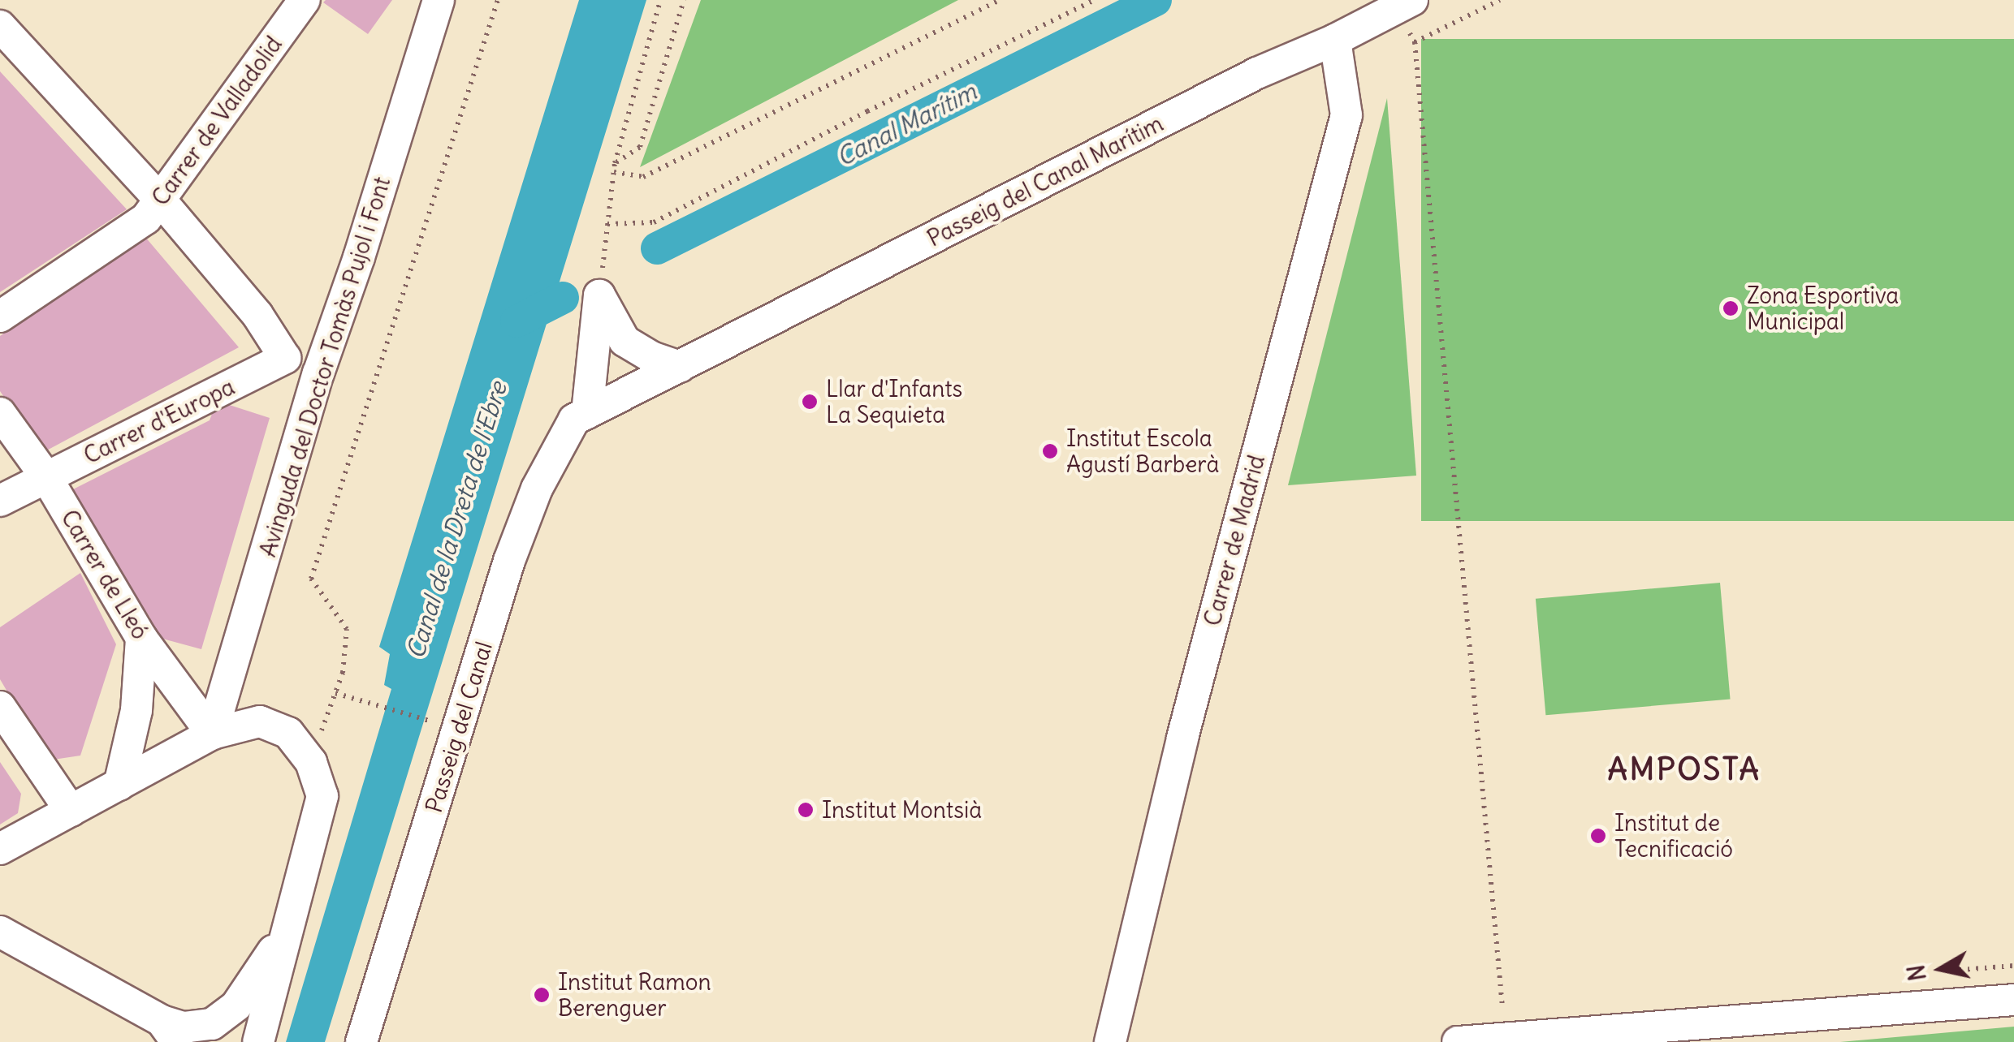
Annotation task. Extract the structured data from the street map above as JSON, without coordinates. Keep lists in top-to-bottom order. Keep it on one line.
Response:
{"streets":{"street":["Carrer de Valladolid","Passeig del Canal Marítim","Avinguda del Doctor Tomàs Pujol i Font","Carrer d'Europa","Carrer de Madrid","Carrer de Lleó","Passeig del Canal"]},"crossings":[["Passeig del Canal Marítim","Carrer de Madrid"],["Passeig del Canal Marítim","Passeig del Canal"],["Avinguda del Doctor Tomàs Pujol i Font","Carrer de Lleó"],["Carrer d'Europa","Carrer de Lleó"]],"districts":["AMPOSTA"],"water":["Canal Marítim","Canal de la Dreta de l'Ebre"],"places":["Zona Esportiva Municipal","Llar d'Infants La Sequieta","Institut Escola Agustí Barberà","Institut Montsià","Institut de Tecnificació","Institut Ramon Berenguer"],"north":"left"}
